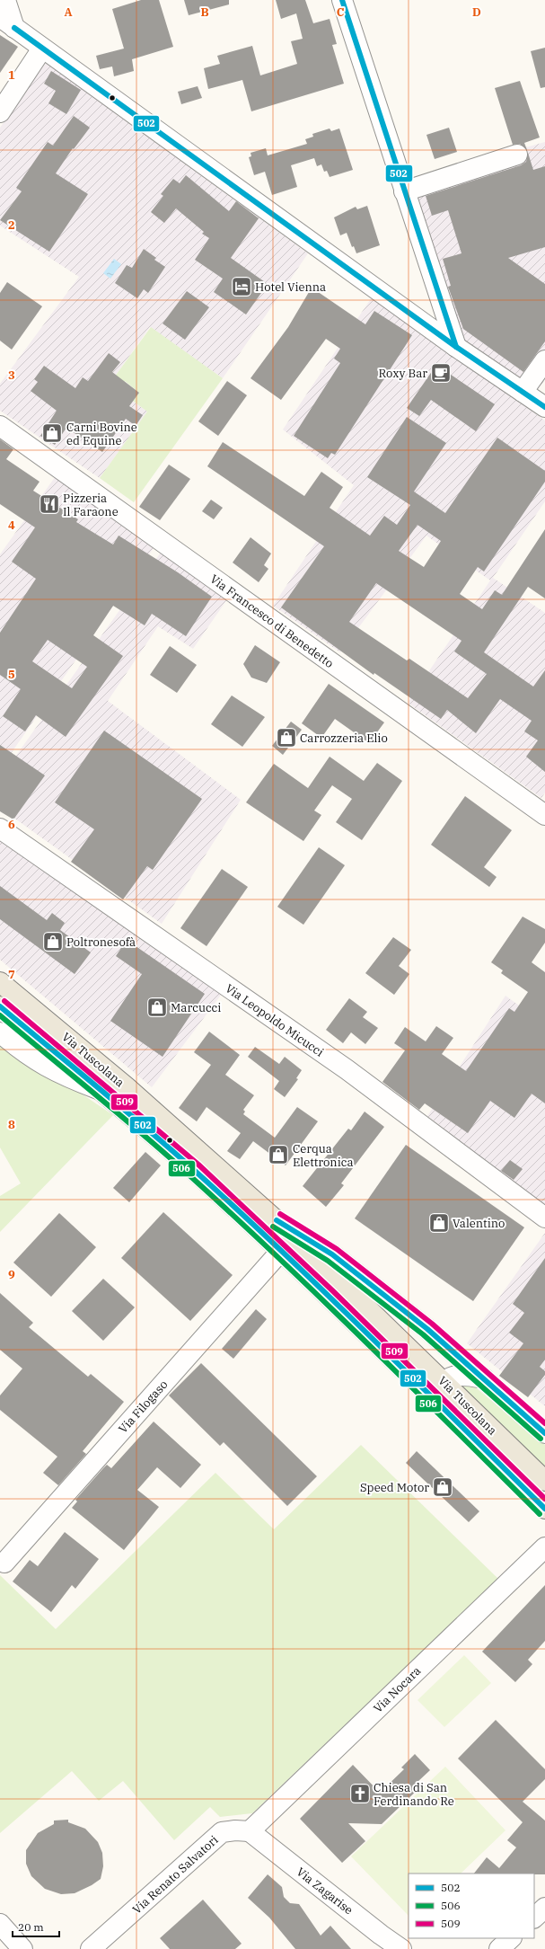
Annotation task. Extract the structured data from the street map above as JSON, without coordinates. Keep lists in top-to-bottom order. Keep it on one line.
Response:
{"streets":{"main road":["Via Tuscolana"],"street":["Via Francesco di Benedetto","Via Leopoldo Micucci","Via Filogaso","Via Nocara","Via Renato Salvatori","Via Zagarise"]},"crossings":[["Via Tuscolana","Via Filogaso"],["Via Nocara","Via Renato Salvatori"],["Via Nocara","Via Zagarise"],["Via Renato Salvatori","Via Zagarise"]],"places":{"hotel":["Hotel Vienna"],"cafe":["Roxy Bar"],"shop":["Carni Bovine ed Equine","Carrozzeria Elio","Poltronesofà","Marcucci","Cerqua Elettronica","Valentino","Speed Motor"],"restaurant":["Pizzeria Il Faraone"],"church":["Chiesa di San Ferdinando Re"]},"lines":["transit line 502","transit line 509","transit line 506"],"legend":["502","506","509"],"scale_bar":"20 m","grid":{"columns":["A","B","C","D"],"rows":["1","2","3","4","5","6","7","8","9"]}}
